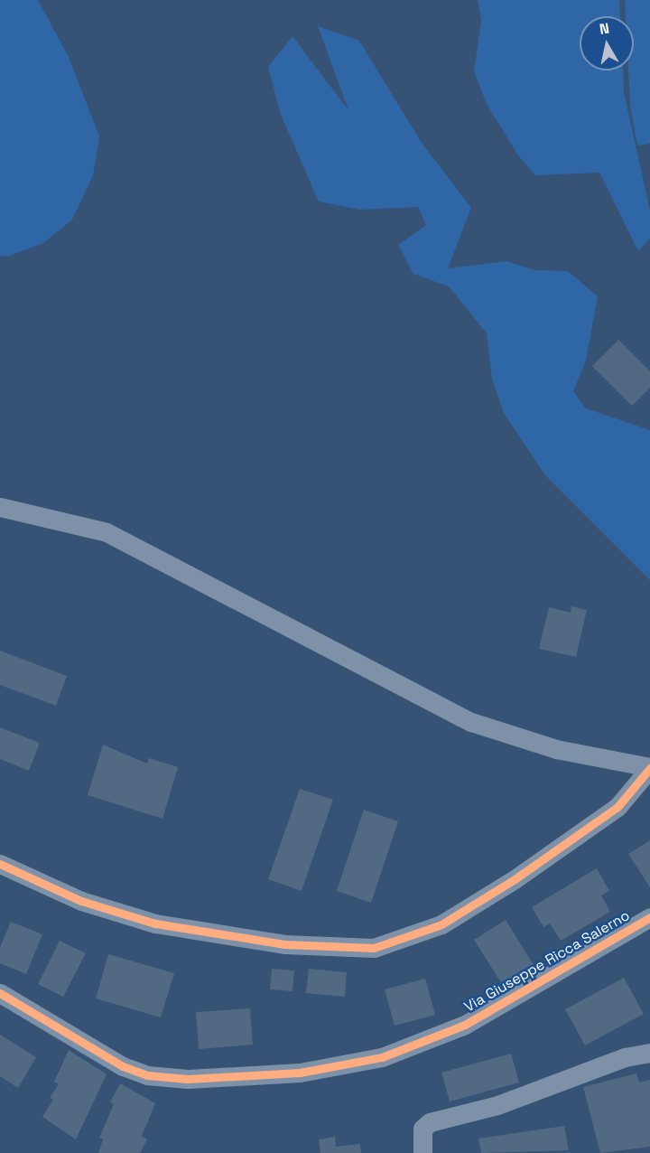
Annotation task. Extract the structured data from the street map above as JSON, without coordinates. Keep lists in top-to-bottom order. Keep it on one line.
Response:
{"streets":{"street":["Via Giuseppe Ricca Salerno"]},"north":"top"}
